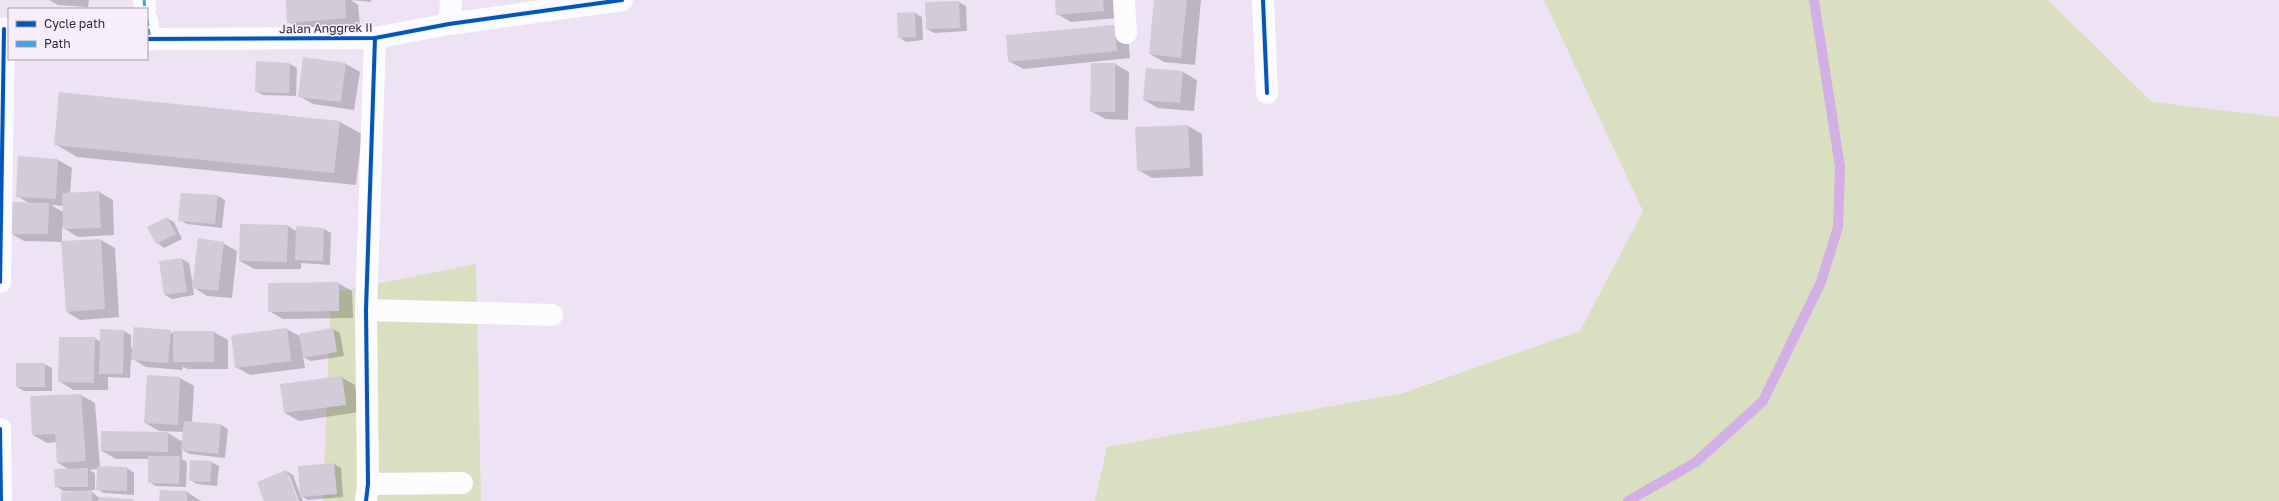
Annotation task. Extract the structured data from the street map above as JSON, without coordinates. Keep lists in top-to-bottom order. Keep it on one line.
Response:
{"streets":{"street":["Jalan Anggrek II"]},"legend":["Cycle path","Path"]}
